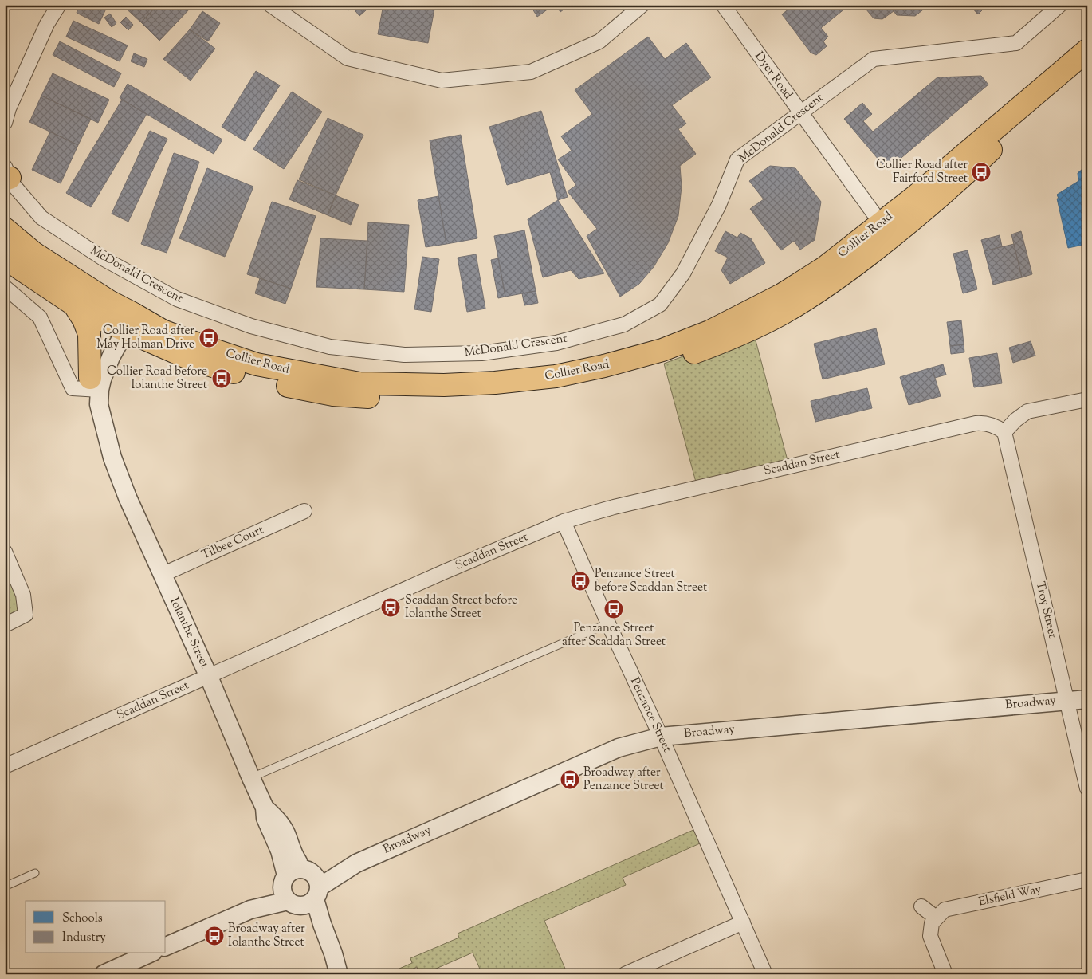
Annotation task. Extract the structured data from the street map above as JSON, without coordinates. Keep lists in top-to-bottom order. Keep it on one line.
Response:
{"streets":{"main road":["Collier Road"],"street":["Dyer Road","McDonald Crescent","Scaddan Street","Tilbee Court","Troy Street","Iolanthe Street","Broadway","Penzance Street","Elsfield Way"]},"crossings":[["Dyer Road","McDonald Crescent"],["Dyer Road","Collier Road"],["Collier Road","Iolanthe Street"],["Scaddan Street","Troy Street"],["Scaddan Street","Iolanthe Street"],["Scaddan Street","Penzance Street"],["Tilbee Court","Iolanthe Street"],["Troy Street","Broadway"],["Iolanthe Street","Broadway"],["Broadway","Penzance Street"]],"places":{"bus stop":["Collier Road after Fairford Street","Collier Road after May Holman Drive","Collier Road before Iolanthe Street","Penzance Street before Scaddan Street","Scaddan Street before Iolanthe Street","Penzance Street after Scaddan Street","Broadway after Penzance Street","Broadway after Iolanthe Street"]},"legend":["Schools","Industry"]}
